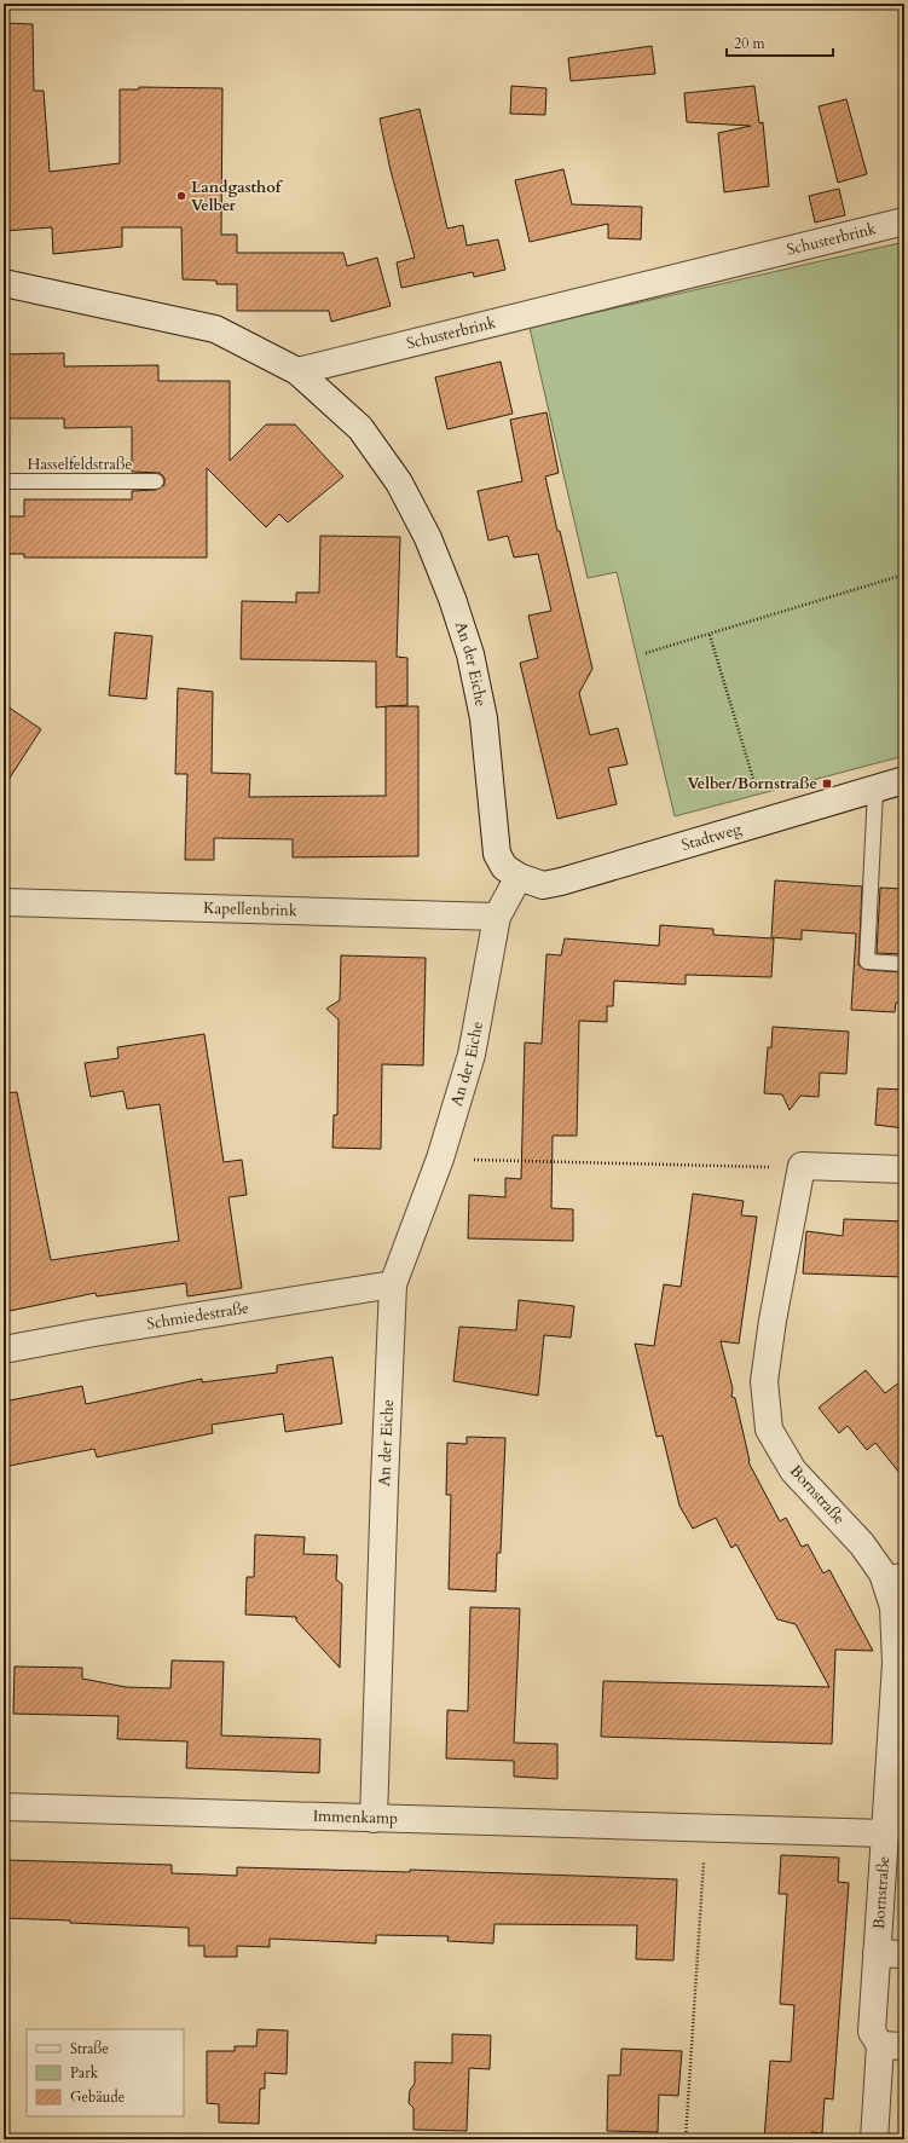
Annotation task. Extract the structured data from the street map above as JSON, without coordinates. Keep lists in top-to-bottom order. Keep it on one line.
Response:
{"streets":{"street":["Schusterbrink","An der Eiche","Stadtweg","Kapellenbrink","Schmiedestraße","Bornstraße","Immenkamp"],"lane":["Hasselfeldstraße"]},"crossings":[["Schusterbrink","An der Eiche"],["An der Eiche","Stadtweg"],["An der Eiche","Kapellenbrink"],["An der Eiche","Schmiedestraße"],["An der Eiche","Immenkamp"],["Bornstraße","Immenkamp"]],"places":{"other":["Landgasthof Velber"],"transit":["Velber/Bornstraße"]},"legend":["Straße","Park","Gebäude"],"scale_bar":"20 m"}
